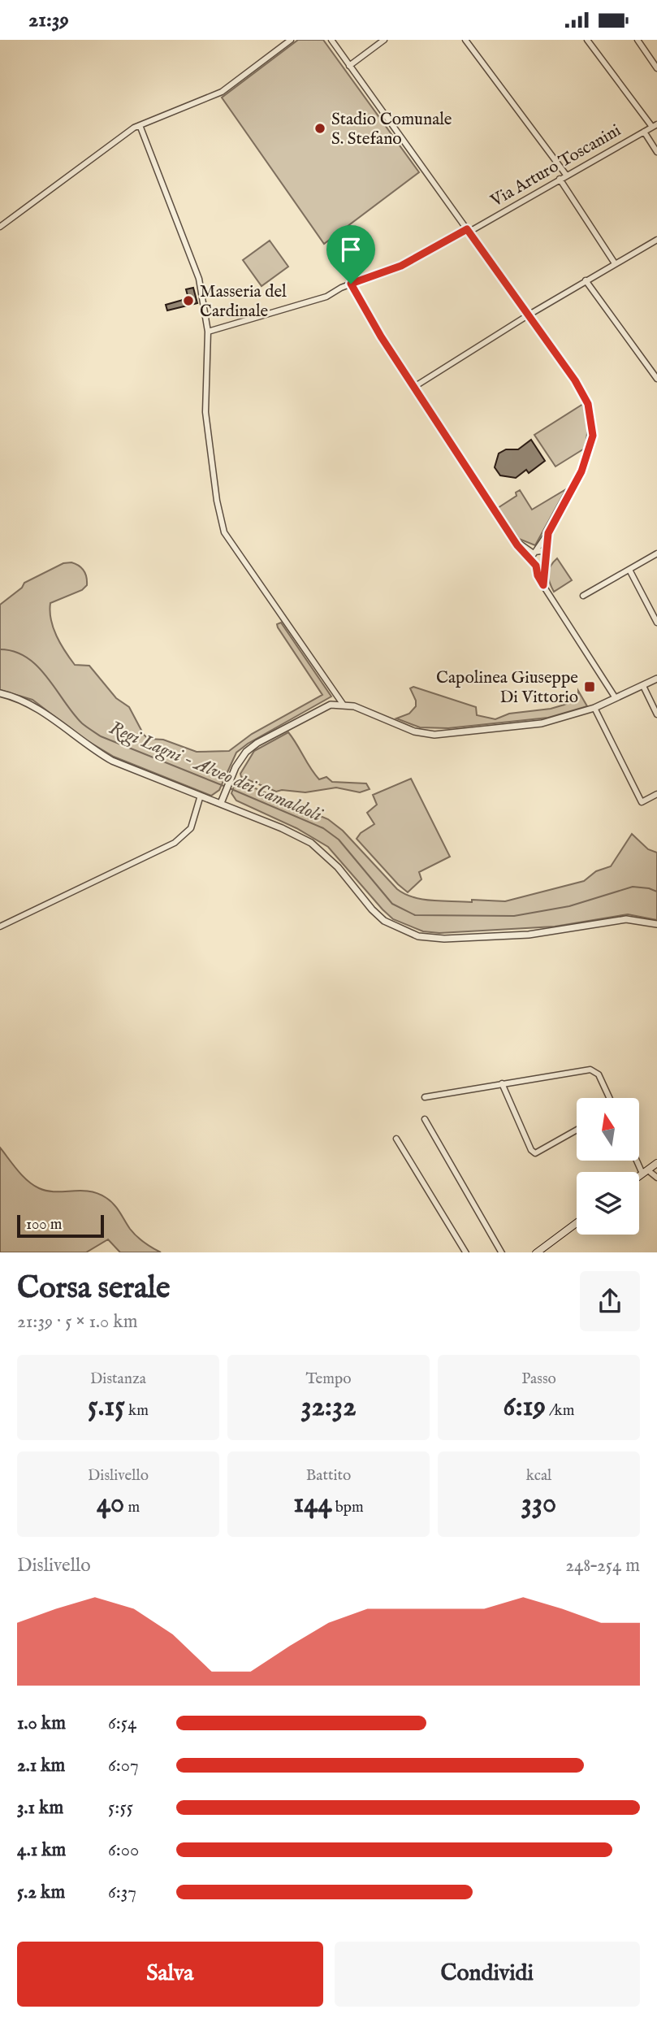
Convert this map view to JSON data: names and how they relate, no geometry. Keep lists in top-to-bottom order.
{
  "streets": {
    "street": ["Via Arturo Toscanini"]
  },
  "water": ["Regi Lagni - Alveo dei Camaldoli"],
  "places": {
    "other": ["Stadio Comunale S. Stefano", "Masseria del Cardinale"],
    "transit": ["Capolinea Giuseppe Di Vittorio"]
  },
  "scale_bar": "100 m",
  "north": "top",
  "page": {
    "status": "21:39",
    "scale": "100 m",
    "heading": ["Corsa serale", "21:39 · 5 × 1.0 km"],
    "stats": [
      ["Distanza", "5.15 km"],
      ["Tempo", "32:32"],
      ["Passo", "6:19 /km"],
      ["Dislivello", "40 m"],
      ["Battito", "144 bpm"],
      ["kcal", "330"]
    ],
    "chart": ["Dislivello", "248–254 m"],
    "list": [
      {
        "name": "1.0 km",
        "note": "6:54"
      },
      {
        "name": "2.1 km",
        "note": "6:07"
      },
      {
        "name": "3.1 km",
        "note": "5:55"
      },
      {
        "name": "4.1 km",
        "note": "6:00"
      },
      {
        "name": "5.2 km",
        "note": "6:37"
      }
    ],
    "buttons": ["Salva", "Condividi"]
  }
}
